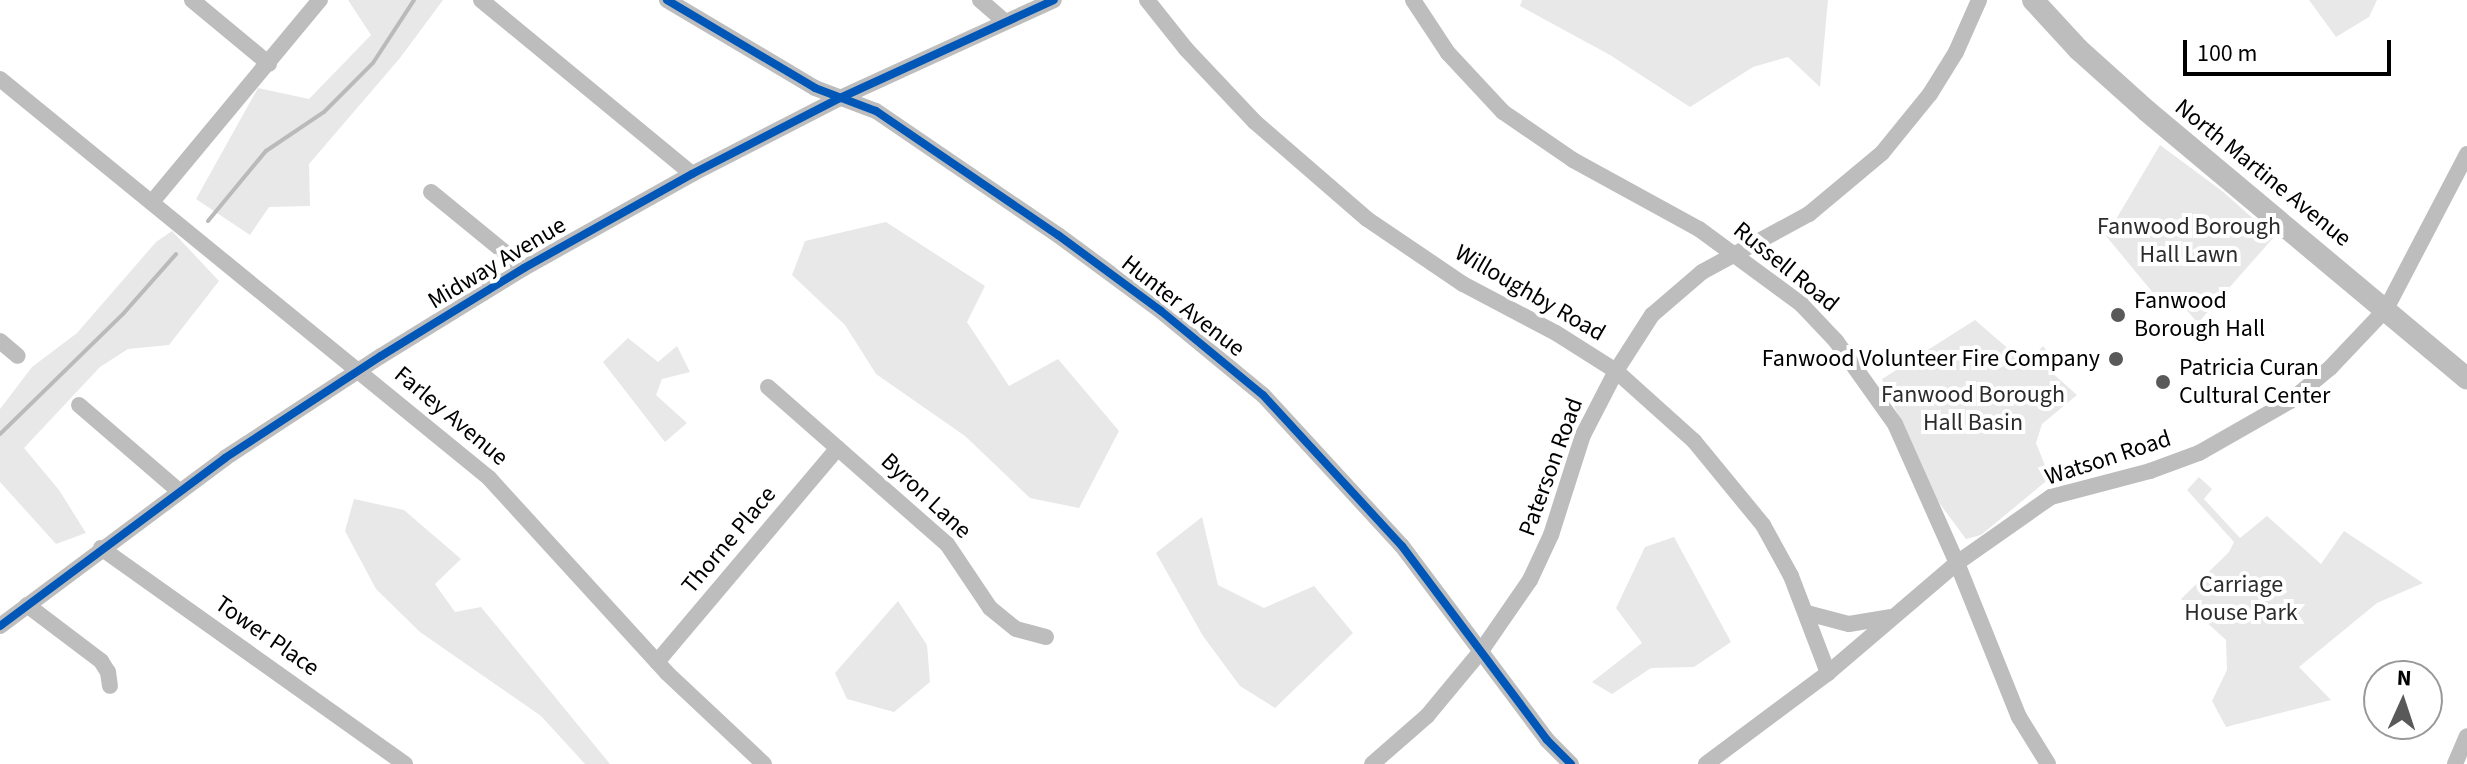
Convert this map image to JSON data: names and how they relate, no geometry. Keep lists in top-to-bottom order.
{
  "streets": {
    "main road": ["North Martine Avenue"],
    "street": [
      "Midway Avenue",
      "Russell Road",
      "Willoughby Road",
      "Hunter Avenue",
      "Farley Avenue",
      "Watson Road",
      "Paterson Road",
      "Byron Lane",
      "Thorne Place",
      "Tower Place"
    ]
  },
  "crossings": [
    ["North Martine Avenue", "Watson Road"],
    ["Midway Avenue", "Hunter Avenue"],
    ["Midway Avenue", "Farley Avenue"],
    ["Midway Avenue", "Tower Place"],
    ["Russell Road", "Watson Road"],
    ["Russell Road", "Paterson Road"],
    ["Willoughby Road", "Watson Road"],
    ["Willoughby Road", "Paterson Road"],
    ["Hunter Avenue", "Paterson Road"],
    ["Farley Avenue", "Thorne Place"],
    ["Byron Lane", "Thorne Place"]
  ],
  "parks": ["Fanwood Borough Hall Lawn", "Fanwood Borough Hall Basin", "Carriage House Park"],
  "places": ["Fanwood Borough Hall", "Fanwood Volunteer Fire Company", "Patricia Curan Cultural Center"],
  "scale_bar": "100 m",
  "north": "top"
}
